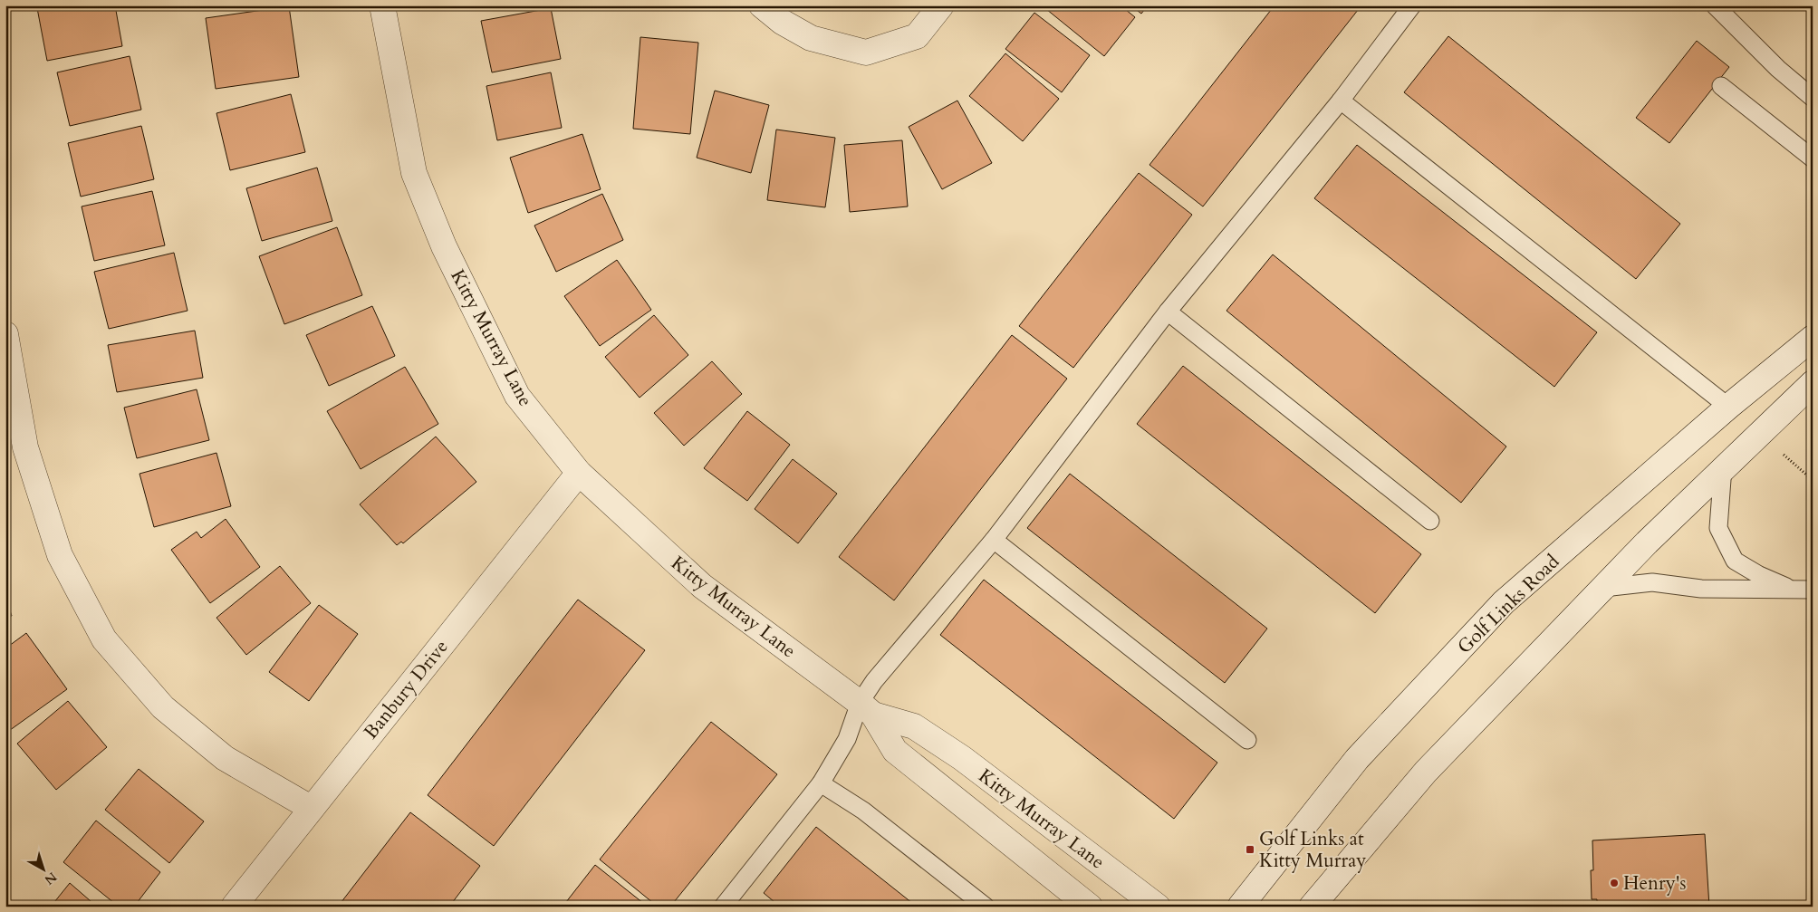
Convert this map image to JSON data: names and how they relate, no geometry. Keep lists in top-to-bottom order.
{
  "streets": {
    "street": ["Kitty Murray Lane", "Golf Links Road", "Banbury Drive"]
  },
  "crossings": [
    ["Kitty Murray Lane", "Banbury Drive"]
  ],
  "places": {
    "transit": ["Golf Links at Kitty Murray"],
    "other": ["Henry's"]
  },
  "north": "bottom right"
}
